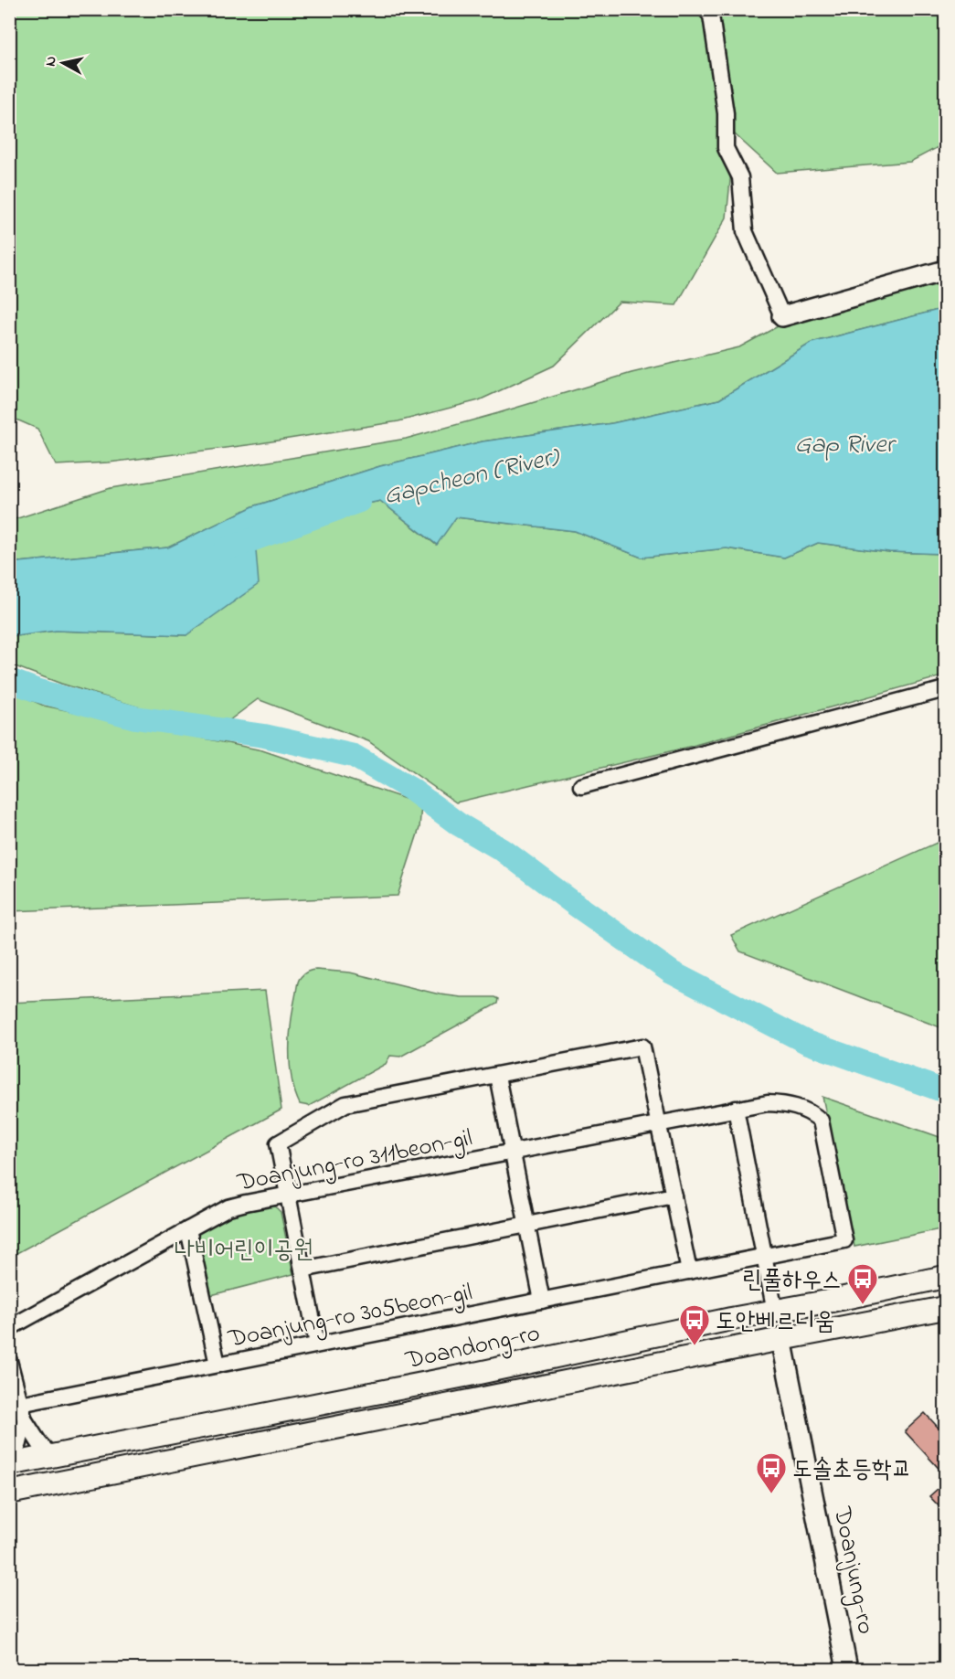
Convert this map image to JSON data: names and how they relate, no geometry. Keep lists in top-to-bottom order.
{
  "streets": {
    "main road": ["Doandong-ro", "Doanjung-ro"],
    "street": ["Doanjung-ro 311beon-gil", "Doanjung-ro 305beon-gil"]
  },
  "crossings": [
    ["Doanjung-ro 311beon-gil", "Doanjung-ro"],
    ["Doanjung-ro 305beon-gil", "Doanjung-ro"],
    ["Doandong-ro", "Doanjung-ro"]
  ],
  "water": ["Gap River", "Gapcheon (River)"],
  "parks": ["나비어린이공원"],
  "places": {
    "bus stop": ["린풀하우스", "도안베르디움", "도솔초등학교"]
  },
  "north": "left"
}
